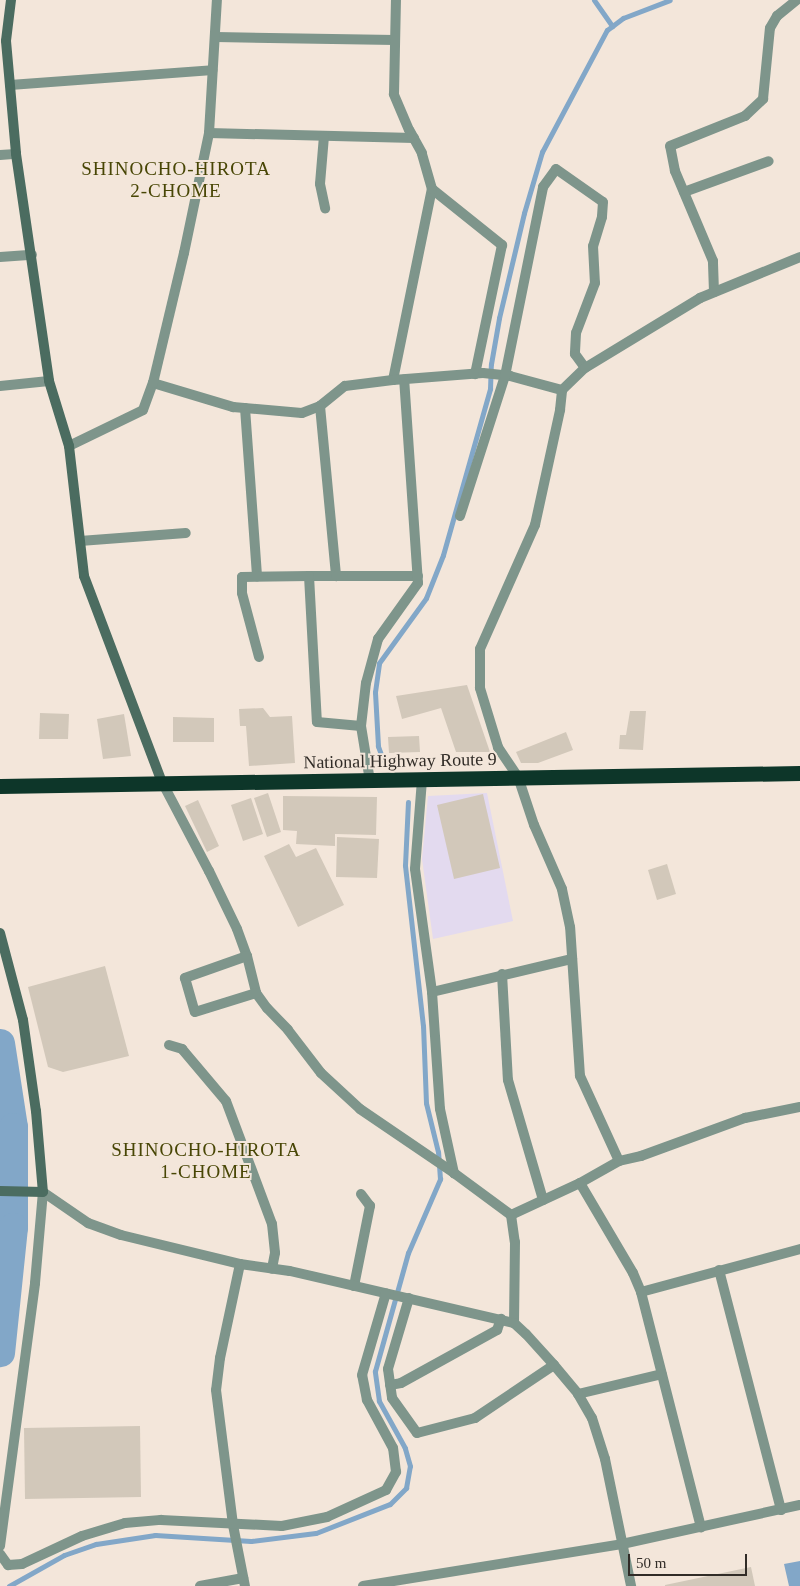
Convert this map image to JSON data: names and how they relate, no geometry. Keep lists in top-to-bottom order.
{
  "streets": {
    "highway": ["National Highway Route 9"]
  },
  "districts": ["SHINOCHO-HIROTA 2-CHOME", "SHINOCHO-HIROTA 1-CHOME"],
  "scale_bar": "50 m"
}
